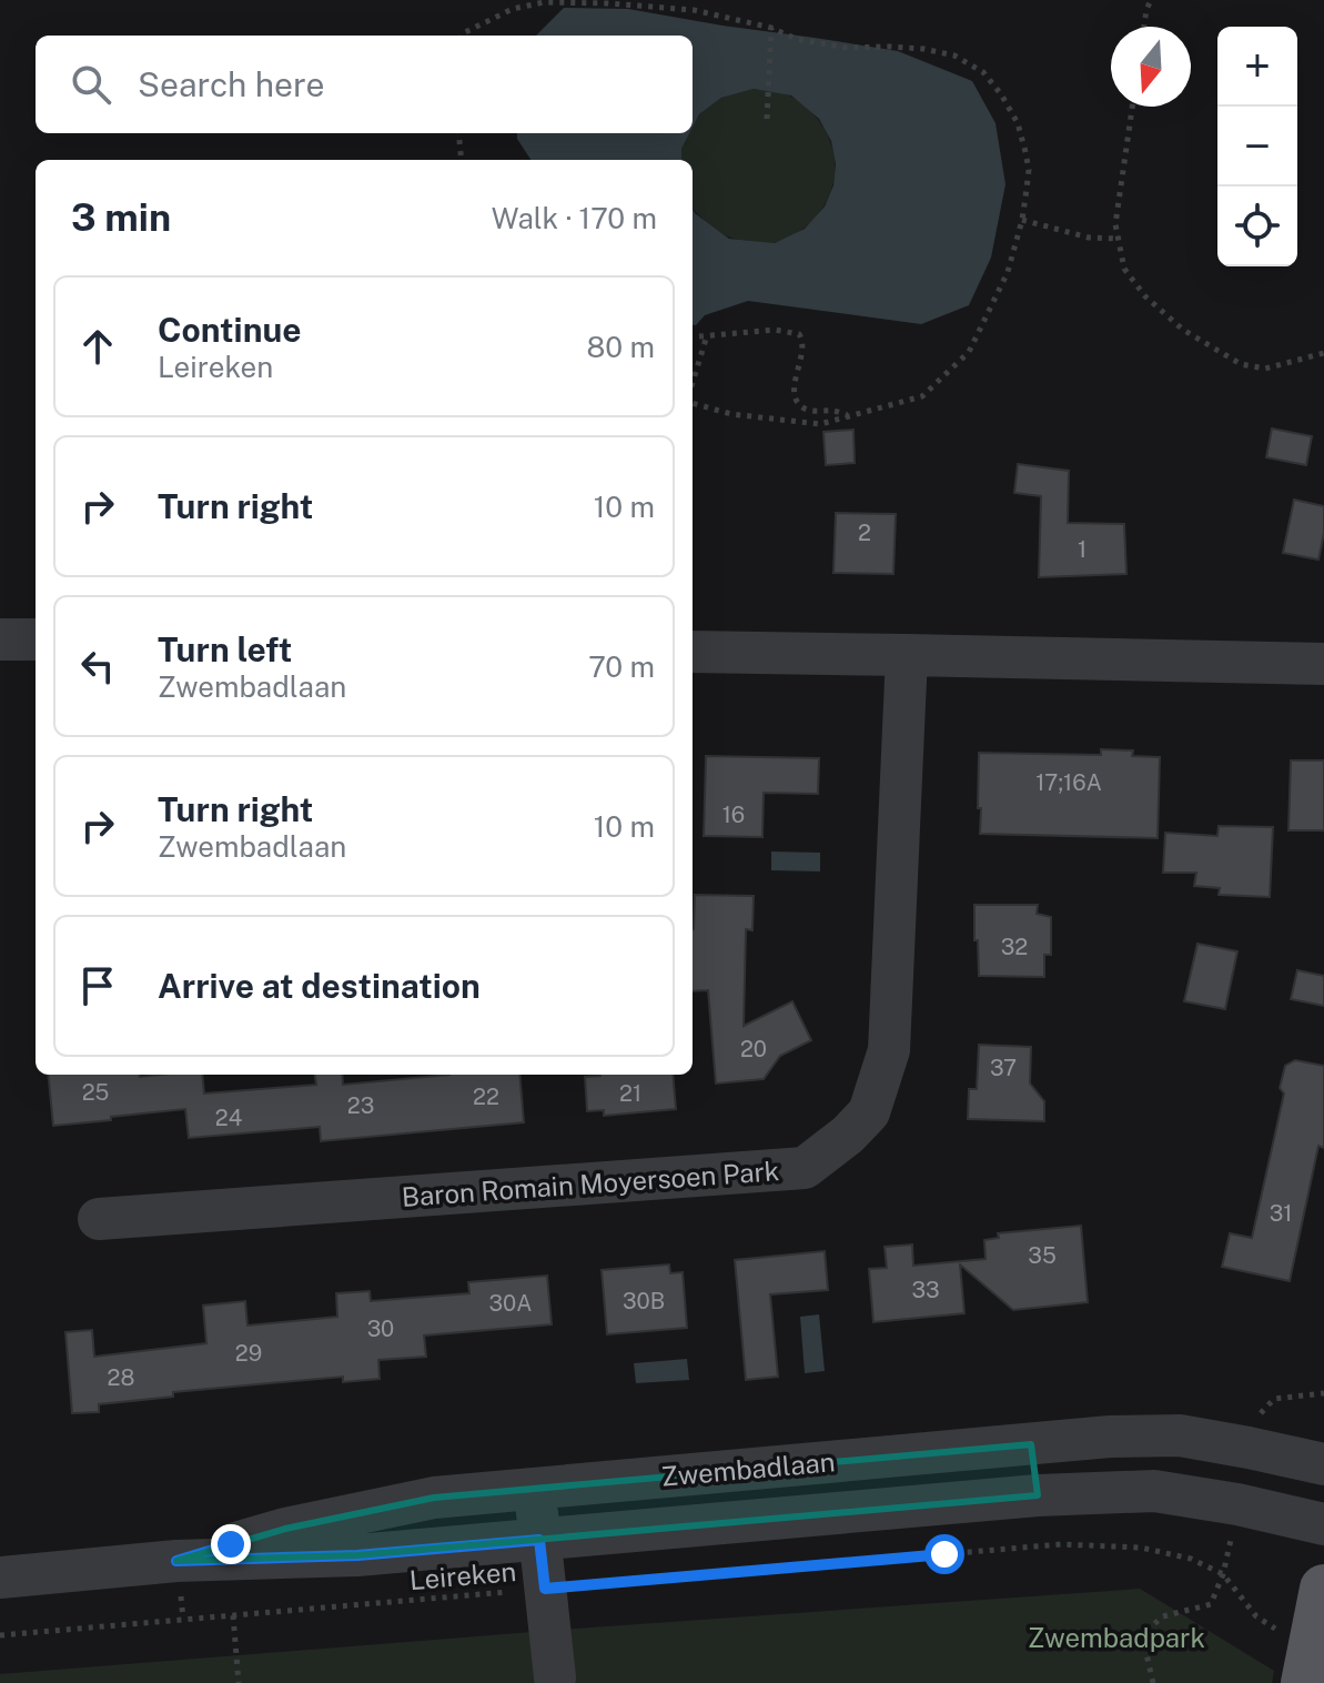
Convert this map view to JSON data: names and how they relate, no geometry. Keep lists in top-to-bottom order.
{
  "streets": {
    "street": ["Baron Romain Moyersoen Park", "Zwembadlaan"],
    "path": ["Leireken"]
  },
  "parks": ["Zwembadpark"],
  "house_numbers": [
    "2",
    "1",
    "17;16A",
    "16",
    "32",
    "20",
    "37",
    "25",
    "21",
    "22",
    "23",
    "24",
    "31",
    "35",
    "33",
    "30B",
    "30A",
    "30",
    "29",
    "28"
  ],
  "north": "bottom",
  "page": {
    "map_buttons": ["+", "−"],
    "search": "Search here",
    "heading": ["3 min", "Walk · 170 m"],
    "list": [
      ["Continue", "Leireken", "80 m"],
      ["Turn right", "10 m"],
      ["Turn left", "Zwembadlaan", "70 m"],
      ["Turn right", "Zwembadlaan", "10 m"],
      "Arrive at destination"
    ]
  }
}
